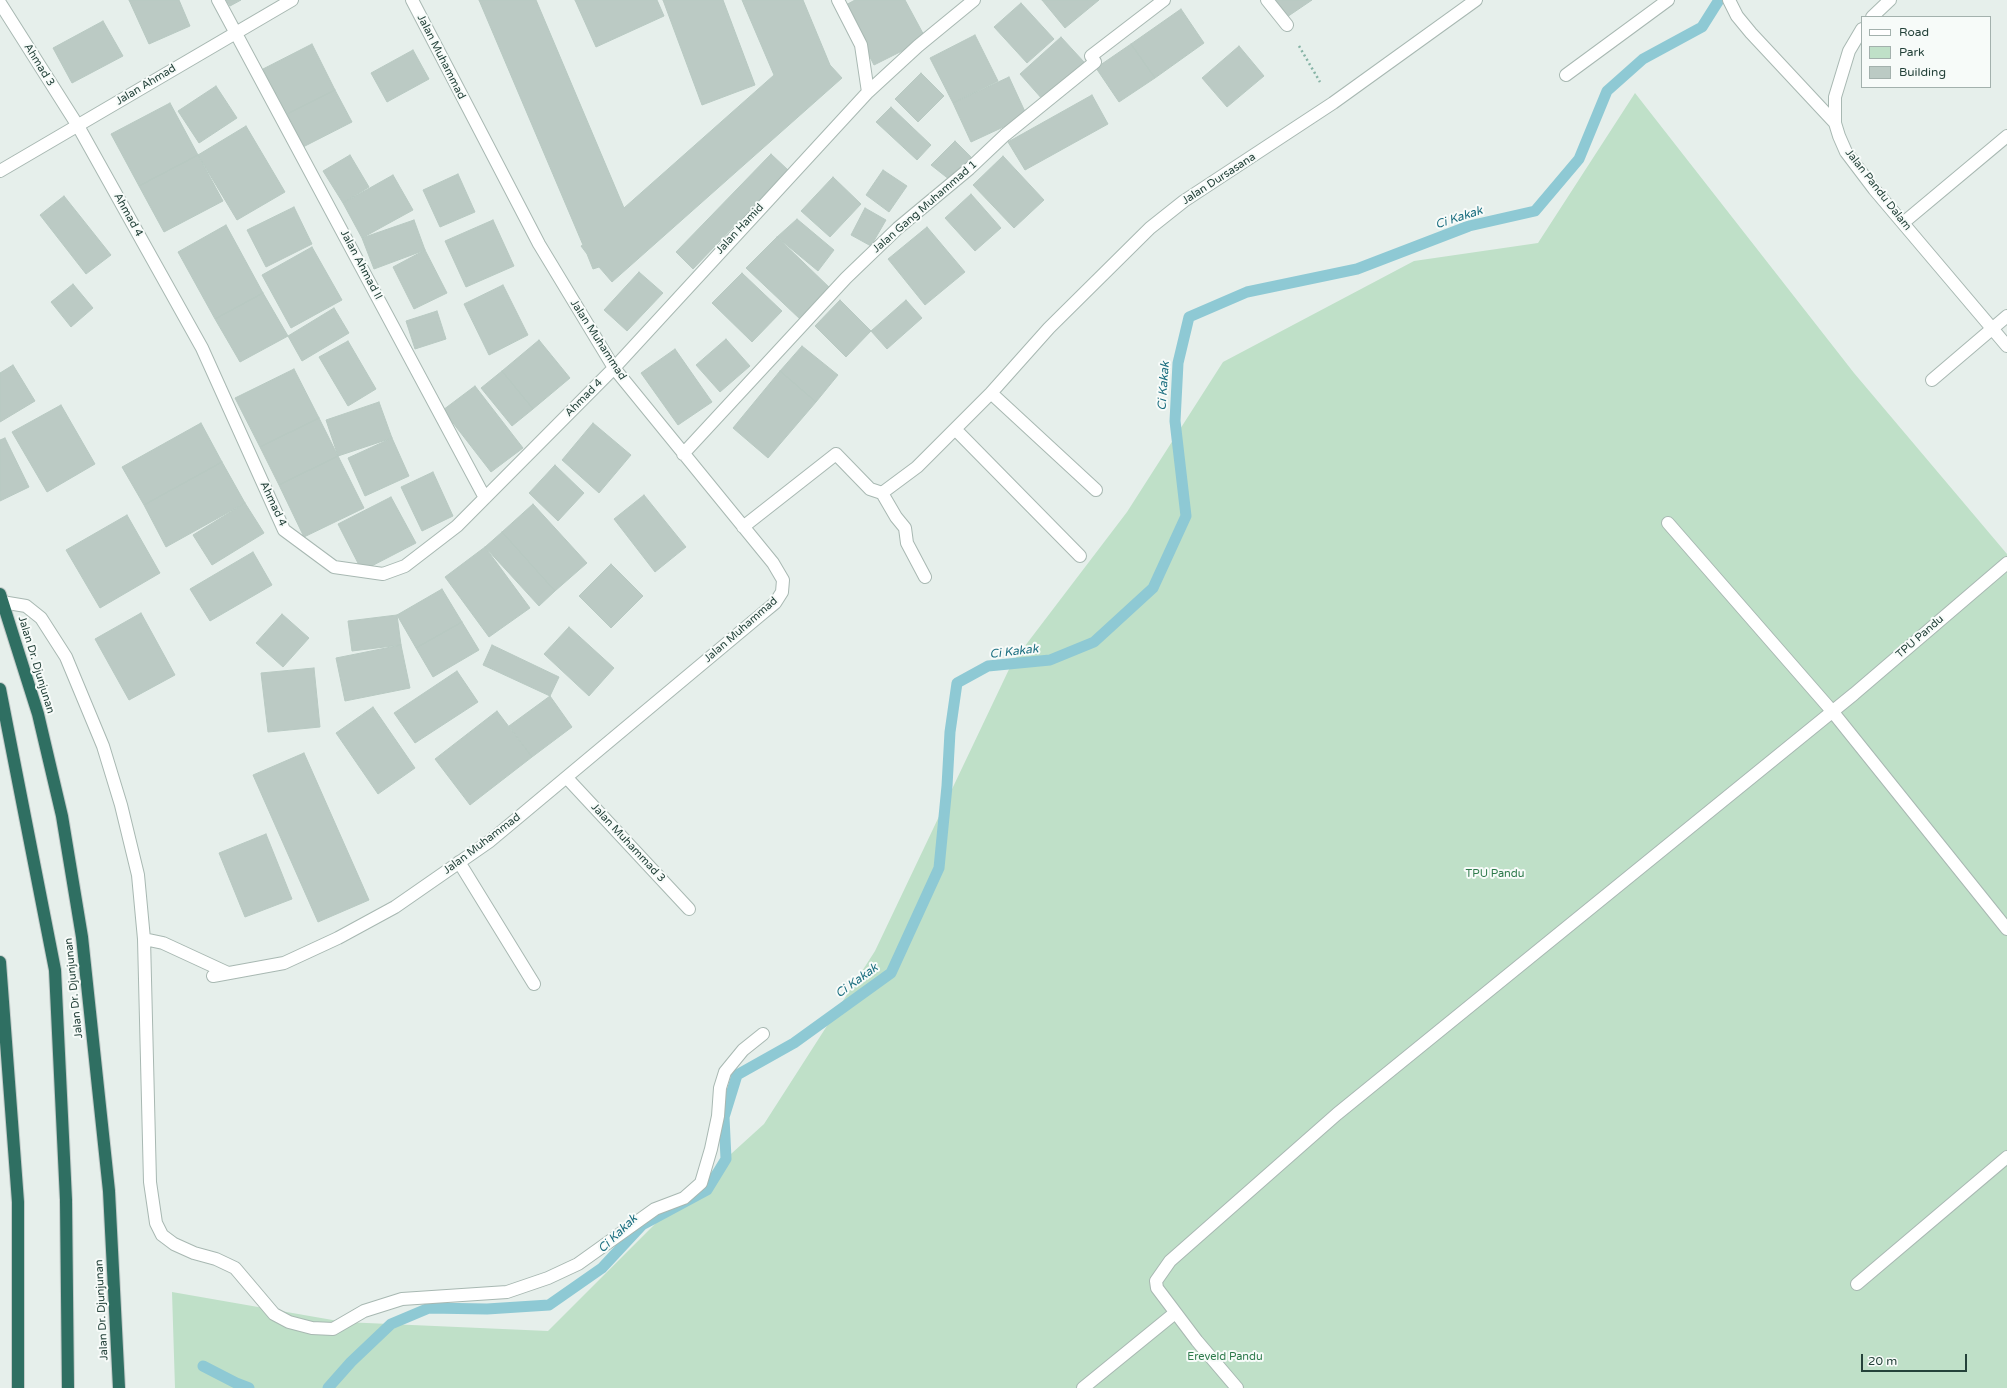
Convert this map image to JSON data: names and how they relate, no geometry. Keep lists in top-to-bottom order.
{
  "streets": {
    "highway": ["Jalan Dr. Djunjunan"],
    "street": [
      "Jalan Muhammad",
      "Ahmad 3",
      "Jalan Ahmad",
      "Jalan Dursasana",
      "Jalan Pandu Dalam",
      "Jalan Gang Muhammad 1",
      "Ahmad 4",
      "Jalan Hamid",
      "Jalan Ahmad II",
      "TPU Pandu",
      "Jalan Muhammad 3"
    ]
  },
  "crossings": [
    ["Jalan Muhammad", "Jalan Gang Muhammad 1"],
    ["Jalan Muhammad", "Ahmad 4"],
    ["Jalan Muhammad", "Jalan Hamid"],
    ["Jalan Muhammad", "Jalan Muhammad 3"],
    ["Ahmad 3", "Jalan Ahmad"],
    ["Ahmad 3", "Ahmad 4"],
    ["Jalan Ahmad", "Ahmad 4"],
    ["Jalan Ahmad", "Jalan Ahmad II"],
    ["Ahmad 4", "Jalan Hamid"],
    ["Ahmad 4", "Jalan Ahmad II"]
  ],
  "water": ["Ci Kakak"],
  "parks": ["TPU Pandu", "Ereveld Pandu"],
  "legend": ["Road", "Park", "Building"],
  "scale_bar": "20 m"
}
